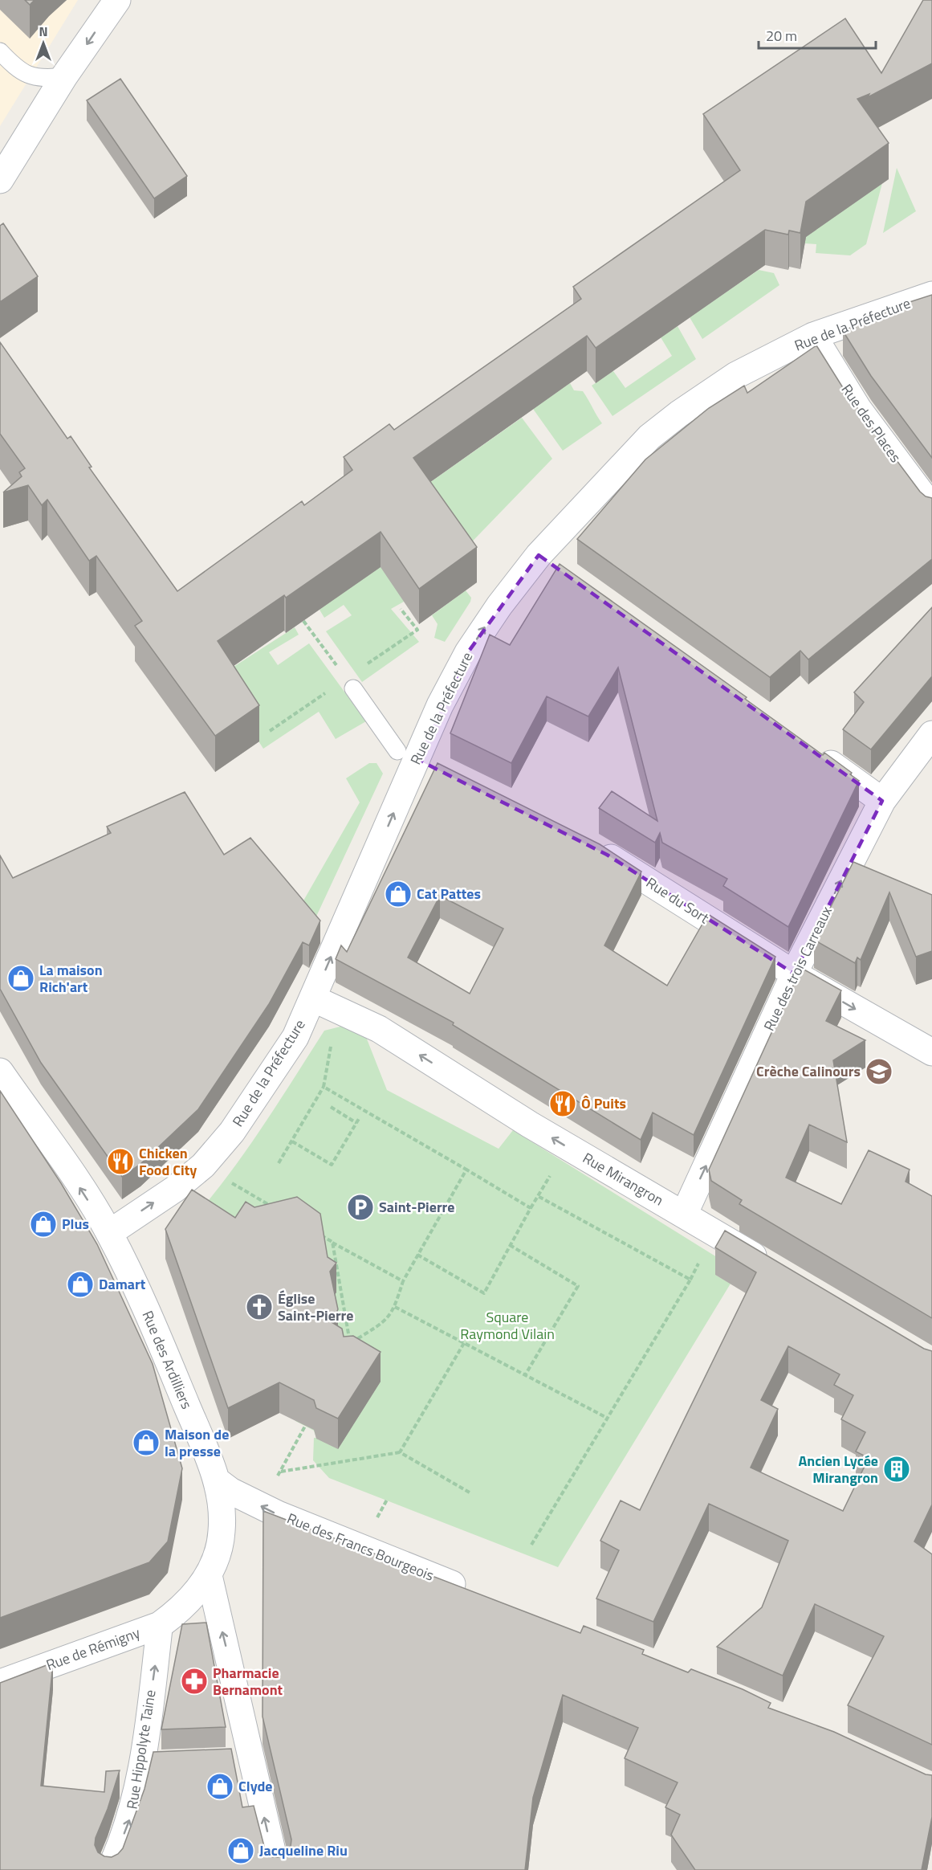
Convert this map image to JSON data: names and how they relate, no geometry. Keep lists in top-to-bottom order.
{
  "streets": {
    "street": [
      "Rue de la Préfecture",
      "Rue des Places",
      "Rue du Sort",
      "Rue des trois Carreaux",
      "Rue Mirangron",
      "Rue des Ardilliers",
      "Rue des Francs Bourgeois",
      "Rue de Rémigny",
      "Rue Hippolyte Taine"
    ]
  },
  "crossings": [
    ["Rue de la Préfecture", "Rue des Places"],
    ["Rue de la Préfecture", "Rue Mirangron"],
    ["Rue de la Préfecture", "Rue des Ardilliers"],
    ["Rue du Sort", "Rue des trois Carreaux"],
    ["Rue des trois Carreaux", "Rue Mirangron"],
    ["Rue des Ardilliers", "Rue des Francs Bourgeois"],
    ["Rue des Ardilliers", "Rue de Rémigny"],
    ["Rue de Rémigny", "Rue Hippolyte Taine"]
  ],
  "one_way": [
    "Rue de la Préfecture",
    "Rue du Sort",
    "Rue des trois Carreaux",
    "Rue Mirangron",
    "Rue des Francs Bourgeois"
  ],
  "parks": ["Square Raymond Vilain"],
  "places": {
    "shop": [
      "Cat Pattes",
      "La maison Rich'art",
      "Plus",
      "Damart",
      "Maison de la presse",
      "Clyde",
      "Jacqueline Riu"
    ],
    "school or university": ["Crèche Calinours"],
    "restaurant": ["Ô Puits", "Chicken Food City"],
    "parking": ["Saint-Pierre"],
    "church": ["Église Saint-Pierre"],
    "building": ["Ancien Lycée Mirangron"],
    "pharmacy": ["Pharmacie Bernamont"]
  },
  "scale_bar": "20 m",
  "north": "top"
}
